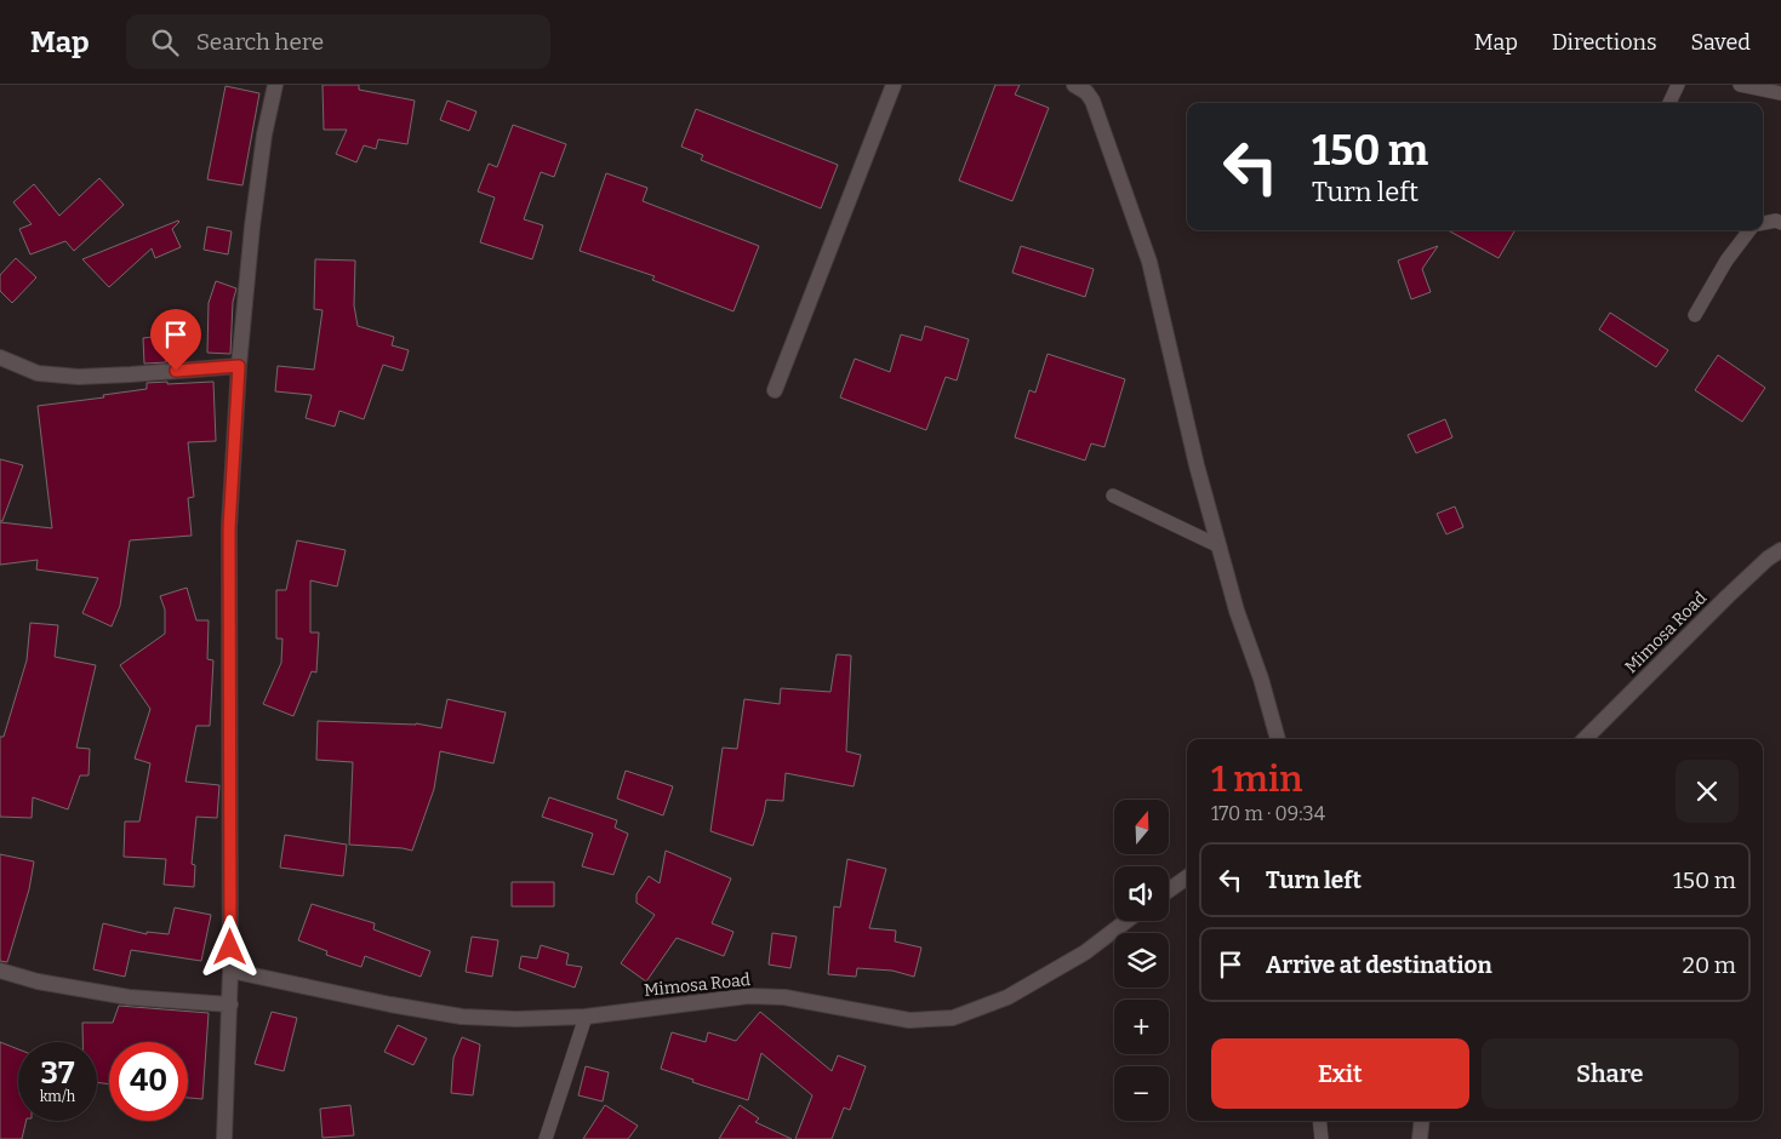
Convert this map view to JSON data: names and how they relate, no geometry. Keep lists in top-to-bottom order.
{
  "streets": {
    "street": ["Mimosa Road"]
  },
  "north": "top",
  "page": {
    "header": "Map",
    "search": "Search here",
    "nav": ["Map", "Directions", "Saved"],
    "turn": ["150 m", "Turn left"],
    "heading": ["1 min", "170 m · 09:34"],
    "map_buttons": ["+", "−"],
    "list": [
      {
        "name": "Turn left",
        "value": "150 m"
      },
      {
        "name": "Arrive at destination",
        "value": "20 m"
      }
    ],
    "buttons": ["Exit", "Share"],
    "speed": "37 km/h",
    "limit": "40"
  }
}
